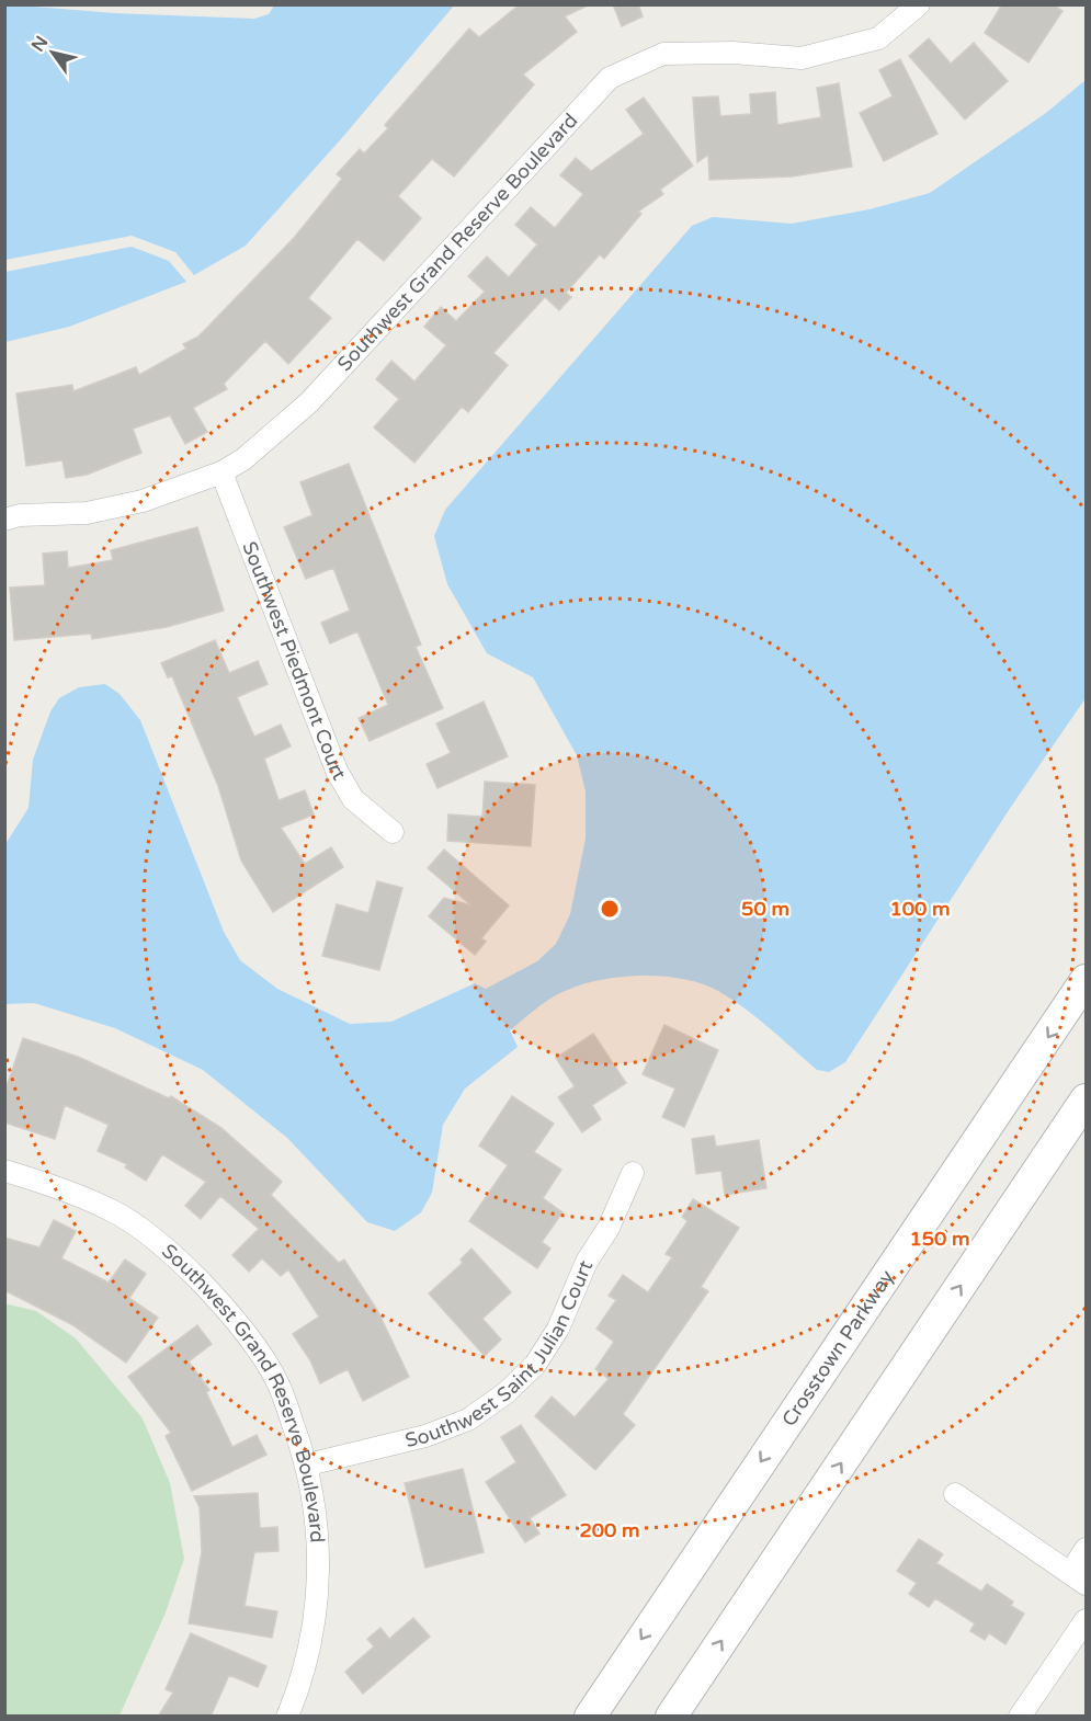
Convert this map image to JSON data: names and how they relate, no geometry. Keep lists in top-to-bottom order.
{
  "streets": {
    "main road": ["Crosstown Parkway"],
    "street": ["Southwest Grand Reserve Boulevard", "Southwest Piedmont Court", "Southwest Saint Julian Court"]
  },
  "crossings": [
    ["Southwest Grand Reserve Boulevard", "Southwest Piedmont Court"],
    ["Southwest Grand Reserve Boulevard", "Southwest Saint Julian Court"]
  ],
  "north": "top left",
  "rings": [
    "50 m",
    "100 m",
    "150 m",
    "200 m"
  ]
}
